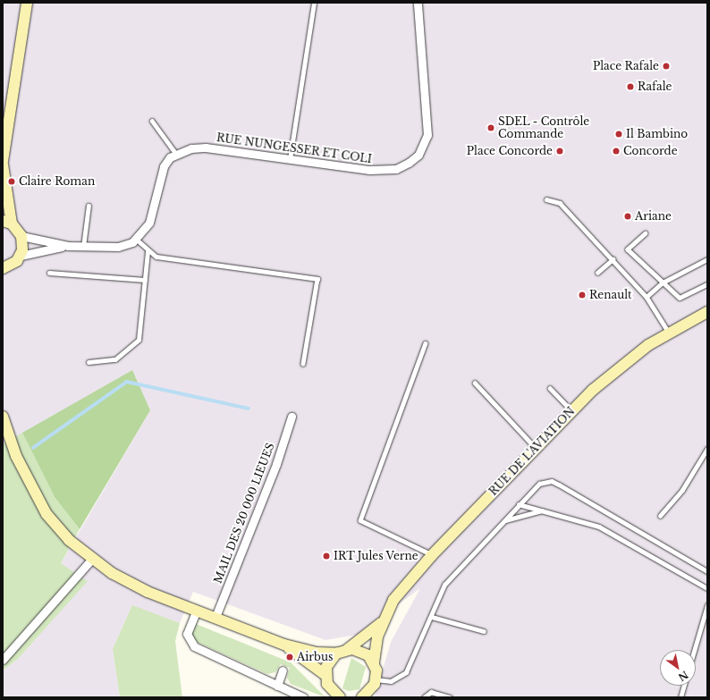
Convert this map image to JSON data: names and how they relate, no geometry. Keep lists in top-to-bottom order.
{
  "streets": {
    "street": ["RUE NUNGESSER ET COLI", "RUE DE L'AVIATION", "MAIL DES 20 000 LIEUES"]
  },
  "places": [
    "Place Rafale",
    "Rafale",
    "SDEL - Contrôle Commande",
    "Il Bambino",
    "Place Concorde",
    "Concorde",
    "Claire Roman",
    "Ariane",
    "Renault",
    "IRT Jules Verne",
    "Airbus"
  ],
  "north": "bottom right"
}
